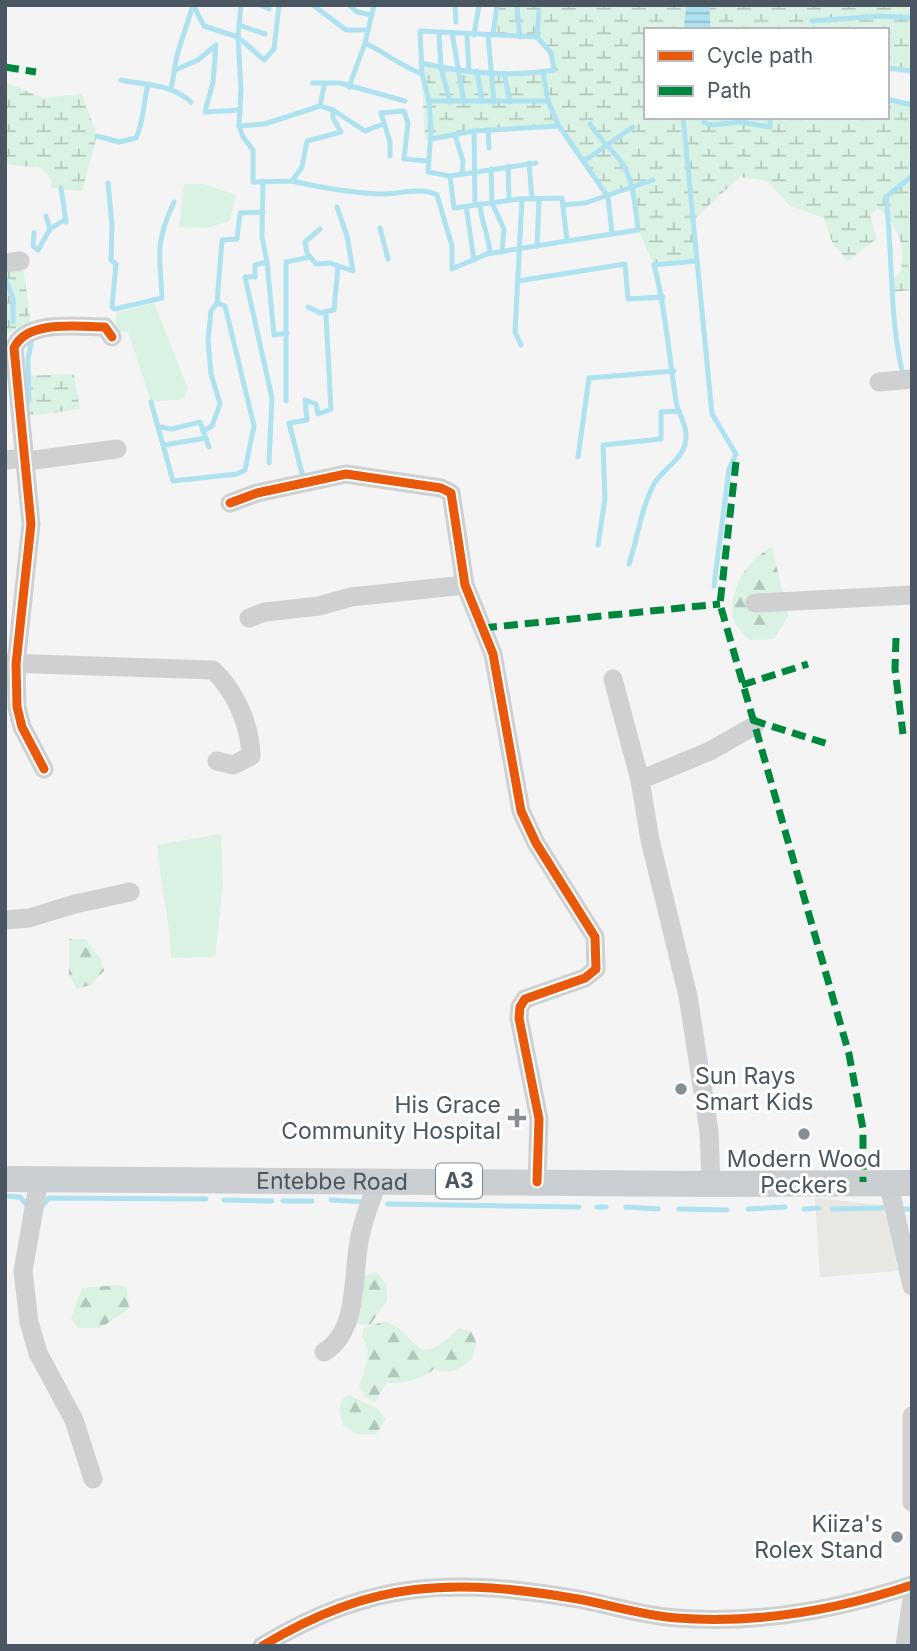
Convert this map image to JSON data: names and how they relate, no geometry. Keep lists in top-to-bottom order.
{
  "streets": {
    "main road": ["Entebbe Road", "A3"]
  },
  "places": {
    "other": ["Sun Rays Smart Kids", "Modern Wood Peckers", "Kiiza's Rolex Stand"],
    "health": ["His Grace Community Hospital"]
  },
  "legend": ["Cycle path", "Path"]
}
